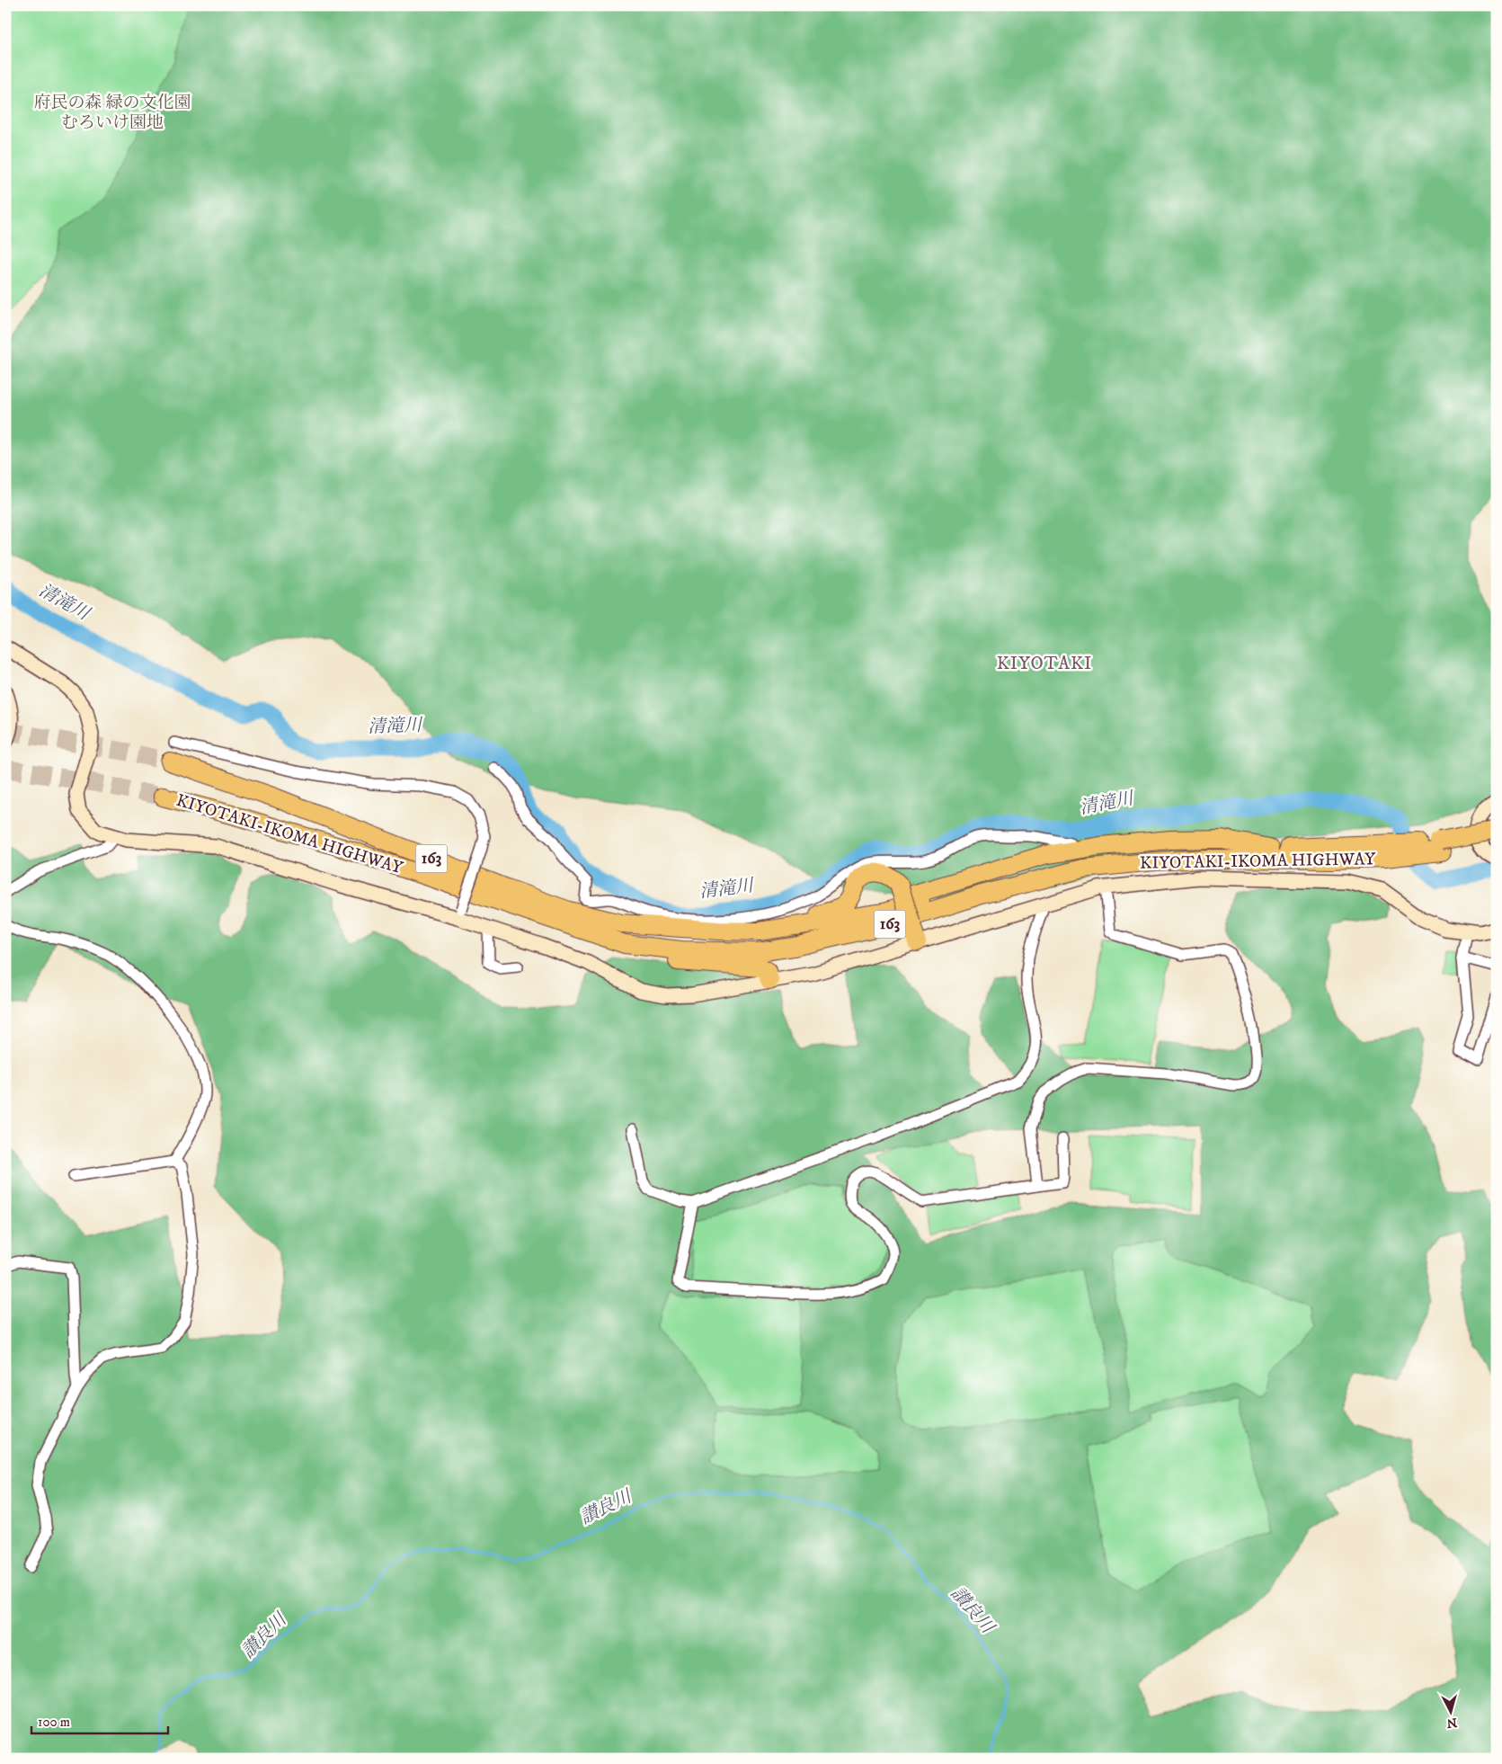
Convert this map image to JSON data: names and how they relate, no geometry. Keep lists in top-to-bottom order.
{
  "streets": {
    "highway": ["KIYOTAKI-IKOMA HIGHWAY", "163"]
  },
  "crossings": [
    ["KIYOTAKI-IKOMA HIGHWAY", "163"]
  ],
  "districts": ["KIYOTAKI"],
  "water": ["清滝川", "讃良川"],
  "parks": ["府民の森 緑の文化園 むろいけ園地"],
  "scale_bar": "100 m",
  "north": "bottom"
}
